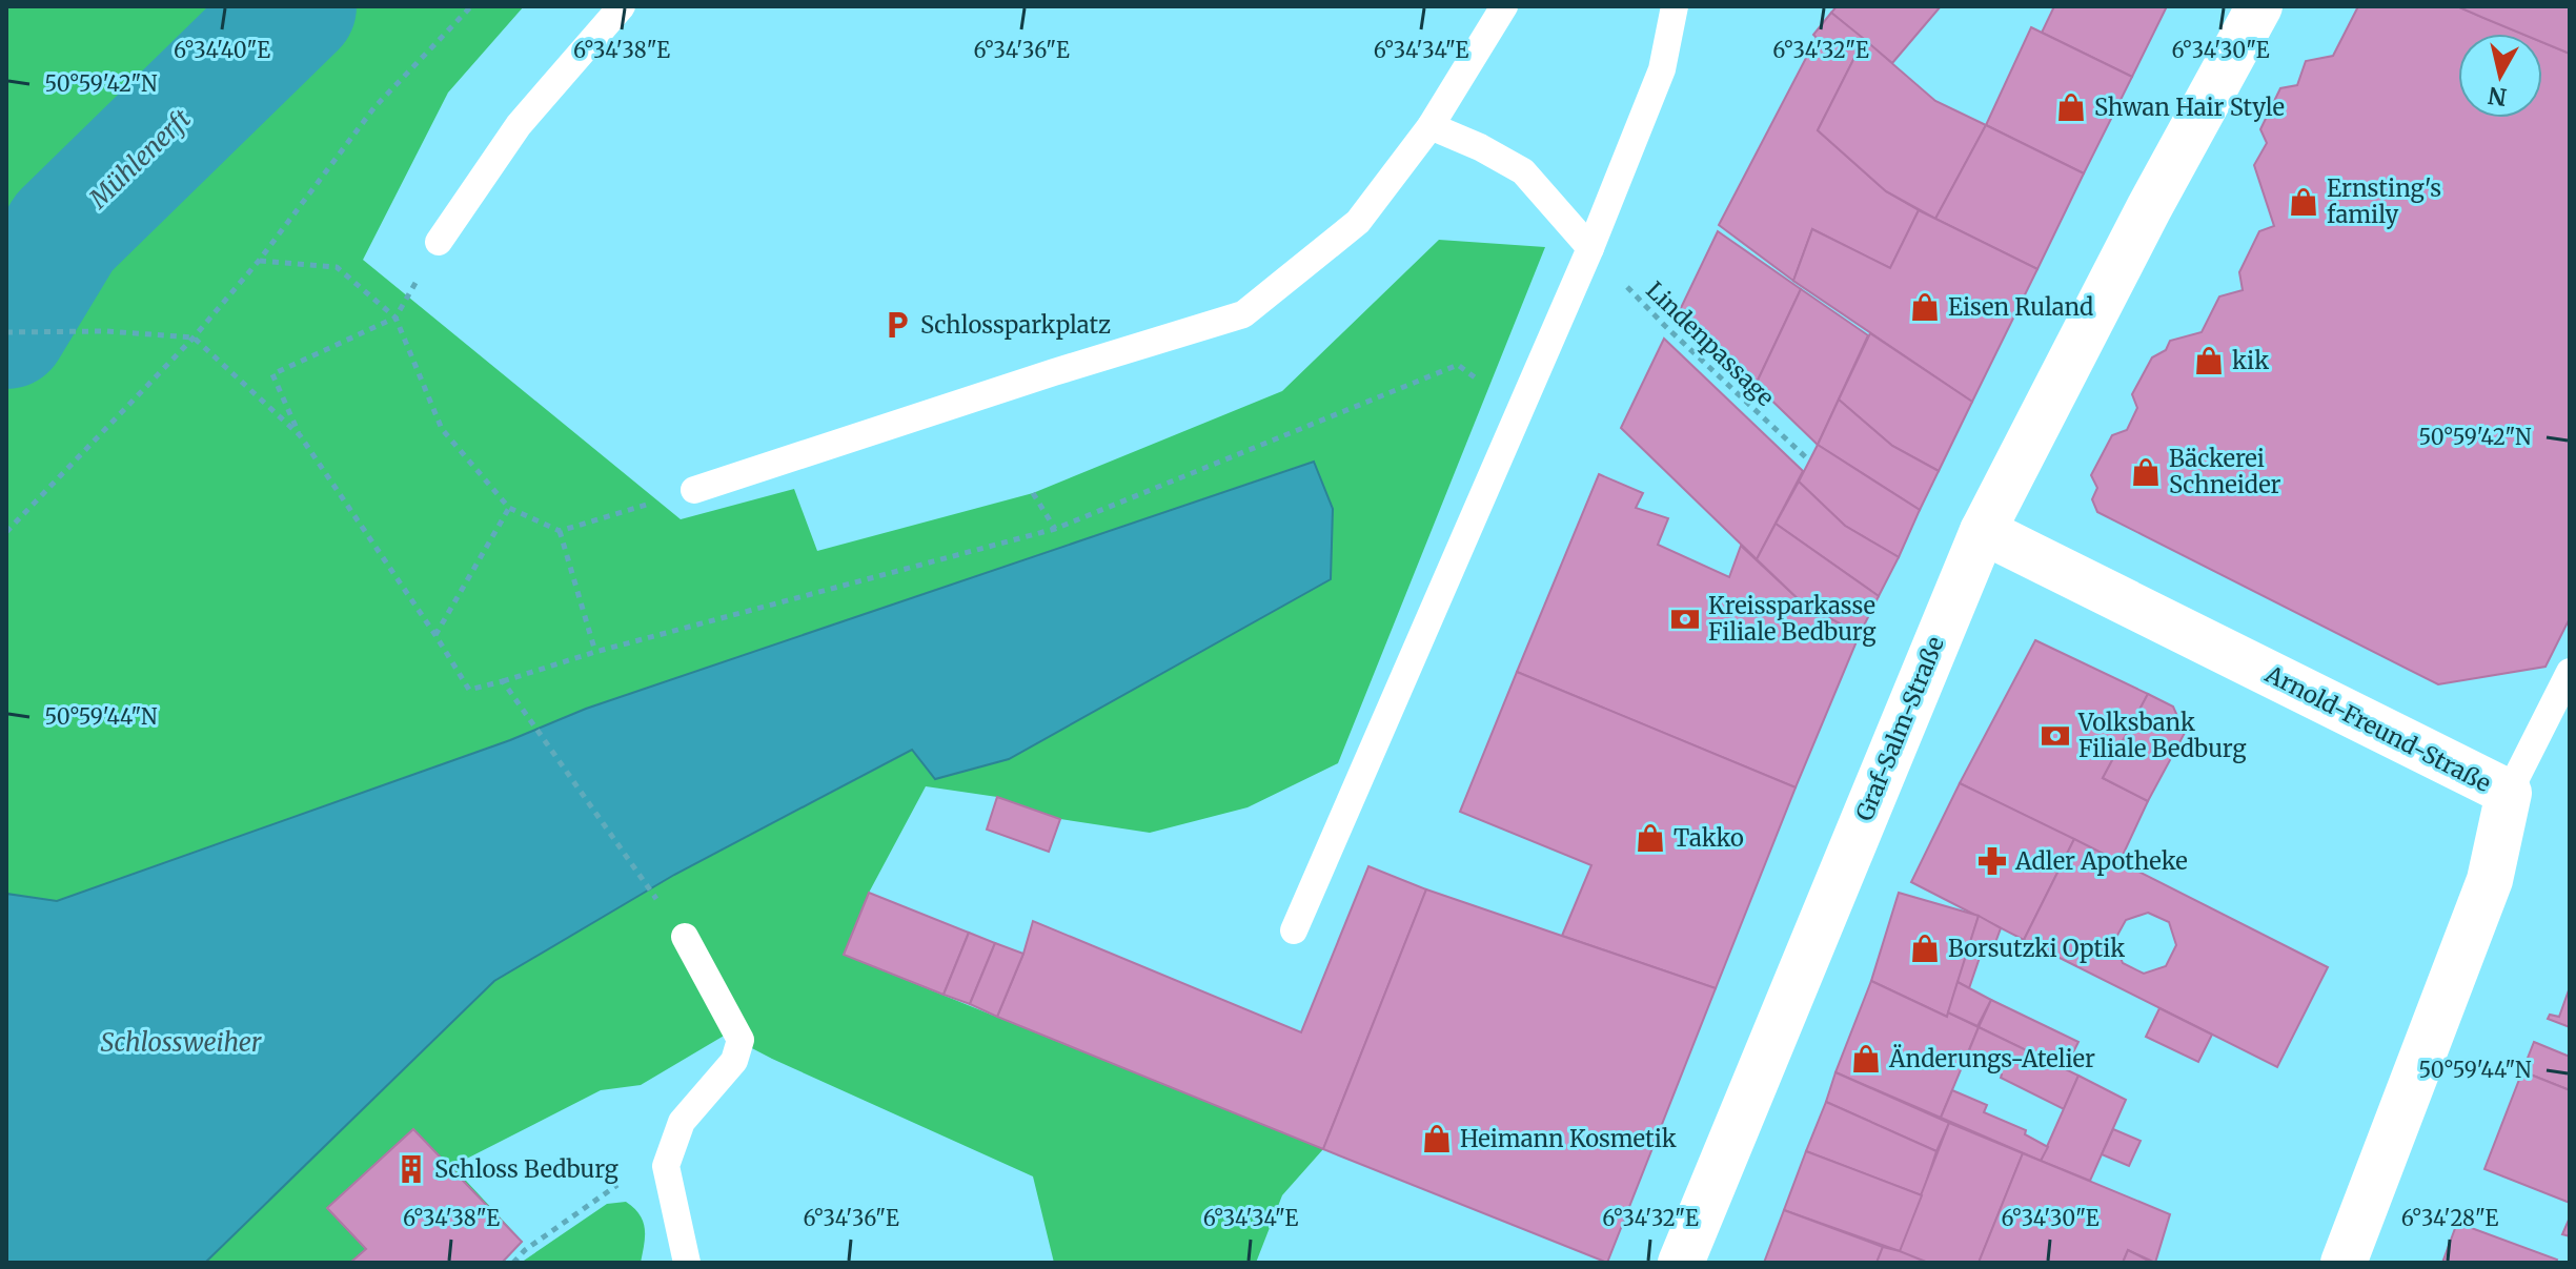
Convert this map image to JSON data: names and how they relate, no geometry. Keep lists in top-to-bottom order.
{
  "streets": {
    "street": ["Graf-Salm-Straße", "Arnold-Freund-Straße"],
    "path": ["Lindenpassage"]
  },
  "crossings": [
    ["Graf-Salm-Straße", "Arnold-Freund-Straße"]
  ],
  "water": ["Mühlenerft", "Schlossweiher"],
  "places": {
    "shop": [
      "Shwan Hair Style",
      "Ernsting's family",
      "Eisen Ruland",
      "kik",
      "Bäckerei Schneider",
      "Takko",
      "Borsutzki Optik",
      "Änderungs-Atelier",
      "Heimann Kosmetik"
    ],
    "parking": ["Schlossparkplatz"],
    "bank": ["Kreissparkasse Filiale Bedburg", "Volksbank Filiale Bedburg"],
    "pharmacy": ["Adler Apotheke"],
    "building": ["Schloss Bedburg"]
  },
  "north": "bottom",
  "coordinates": [
    "6°34'40\"E",
    "6°34'38\"E",
    "6°34'36\"E",
    "6°34'34\"E",
    "6°34'32\"E",
    "6°34'30\"E",
    "50°59'42\"N",
    "50°59'44\"N",
    "6°34'28\"E"
  ]
}
